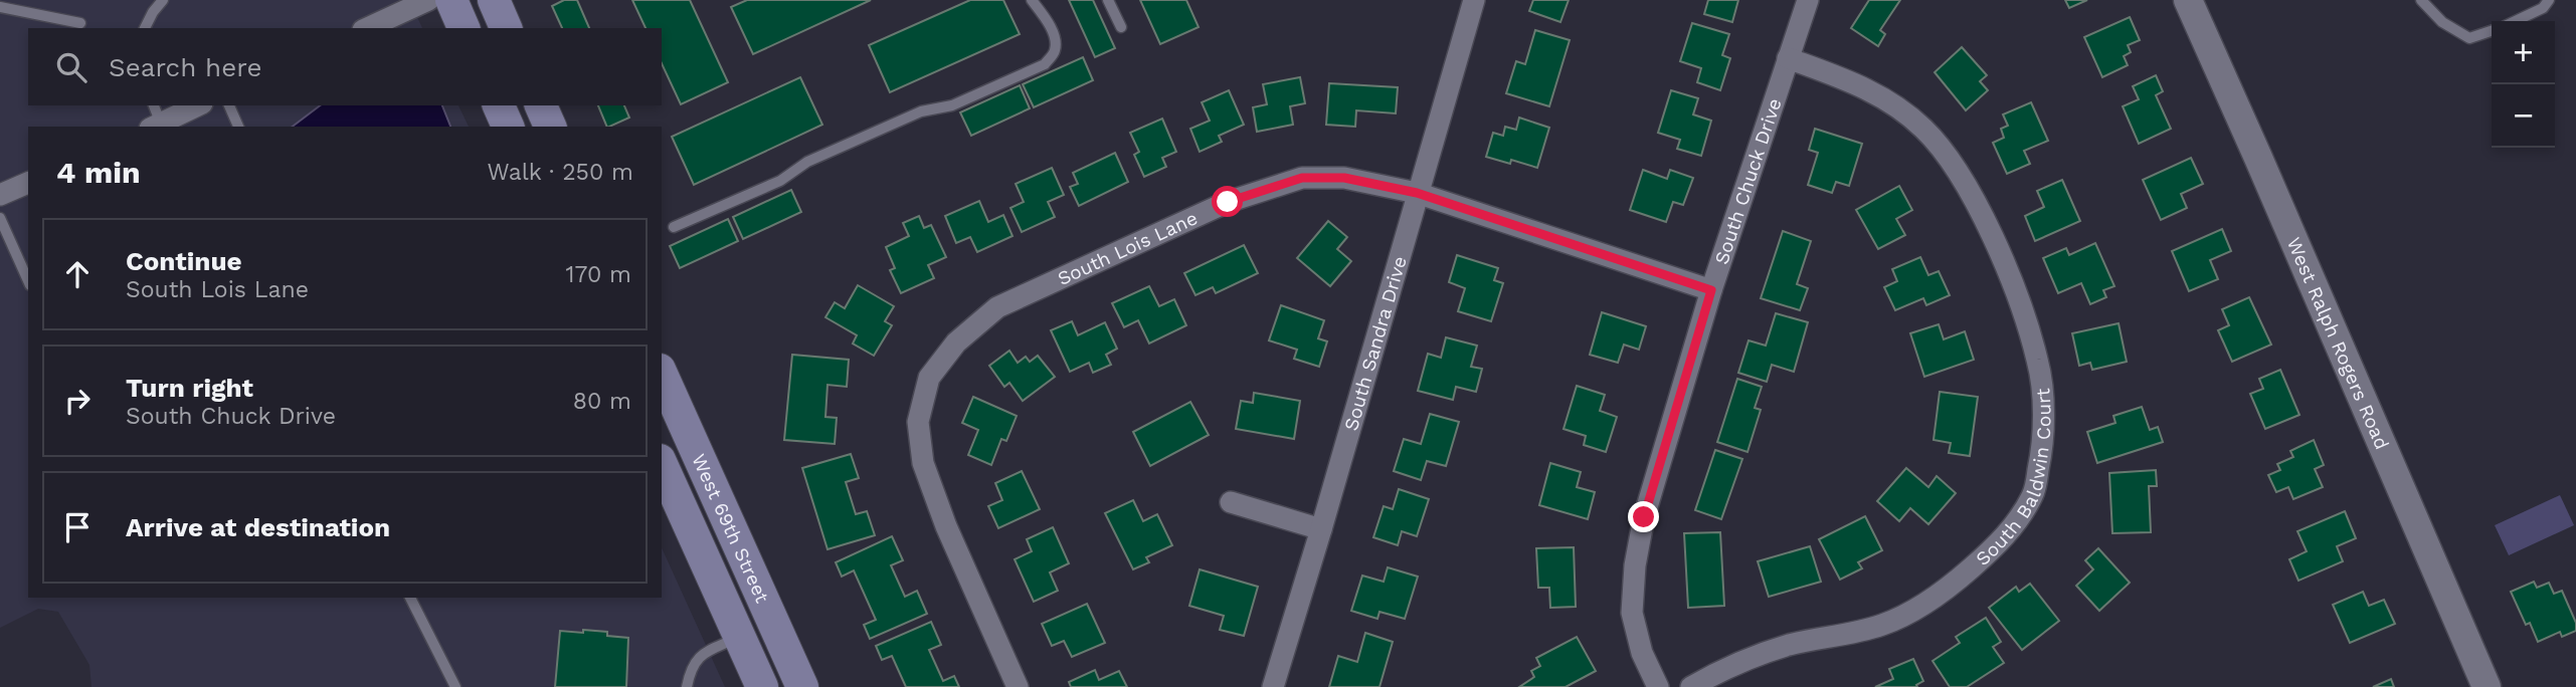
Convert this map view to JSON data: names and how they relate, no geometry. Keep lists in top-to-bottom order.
{
  "streets": {
    "main road": ["West 69th Street"],
    "street": [
      "South Chuck Drive",
      "South Lois Lane",
      "South Sandra Drive",
      "West Ralph Rogers Road",
      "South Baldwin Court"
    ]
  },
  "crossings": [
    ["South Chuck Drive", "South Lois Lane"],
    ["South Chuck Drive", "South Baldwin Court"],
    ["South Lois Lane", "South Sandra Drive"]
  ],
  "page": {
    "map_buttons": ["+", "−"],
    "search": "Search here",
    "heading": ["4 min", "Walk · 250 m"],
    "list": [
      ["Continue", "South Lois Lane", "170 m"],
      ["Turn right", "South Chuck Drive", "80 m"],
      "Arrive at destination"
    ]
  }
}
